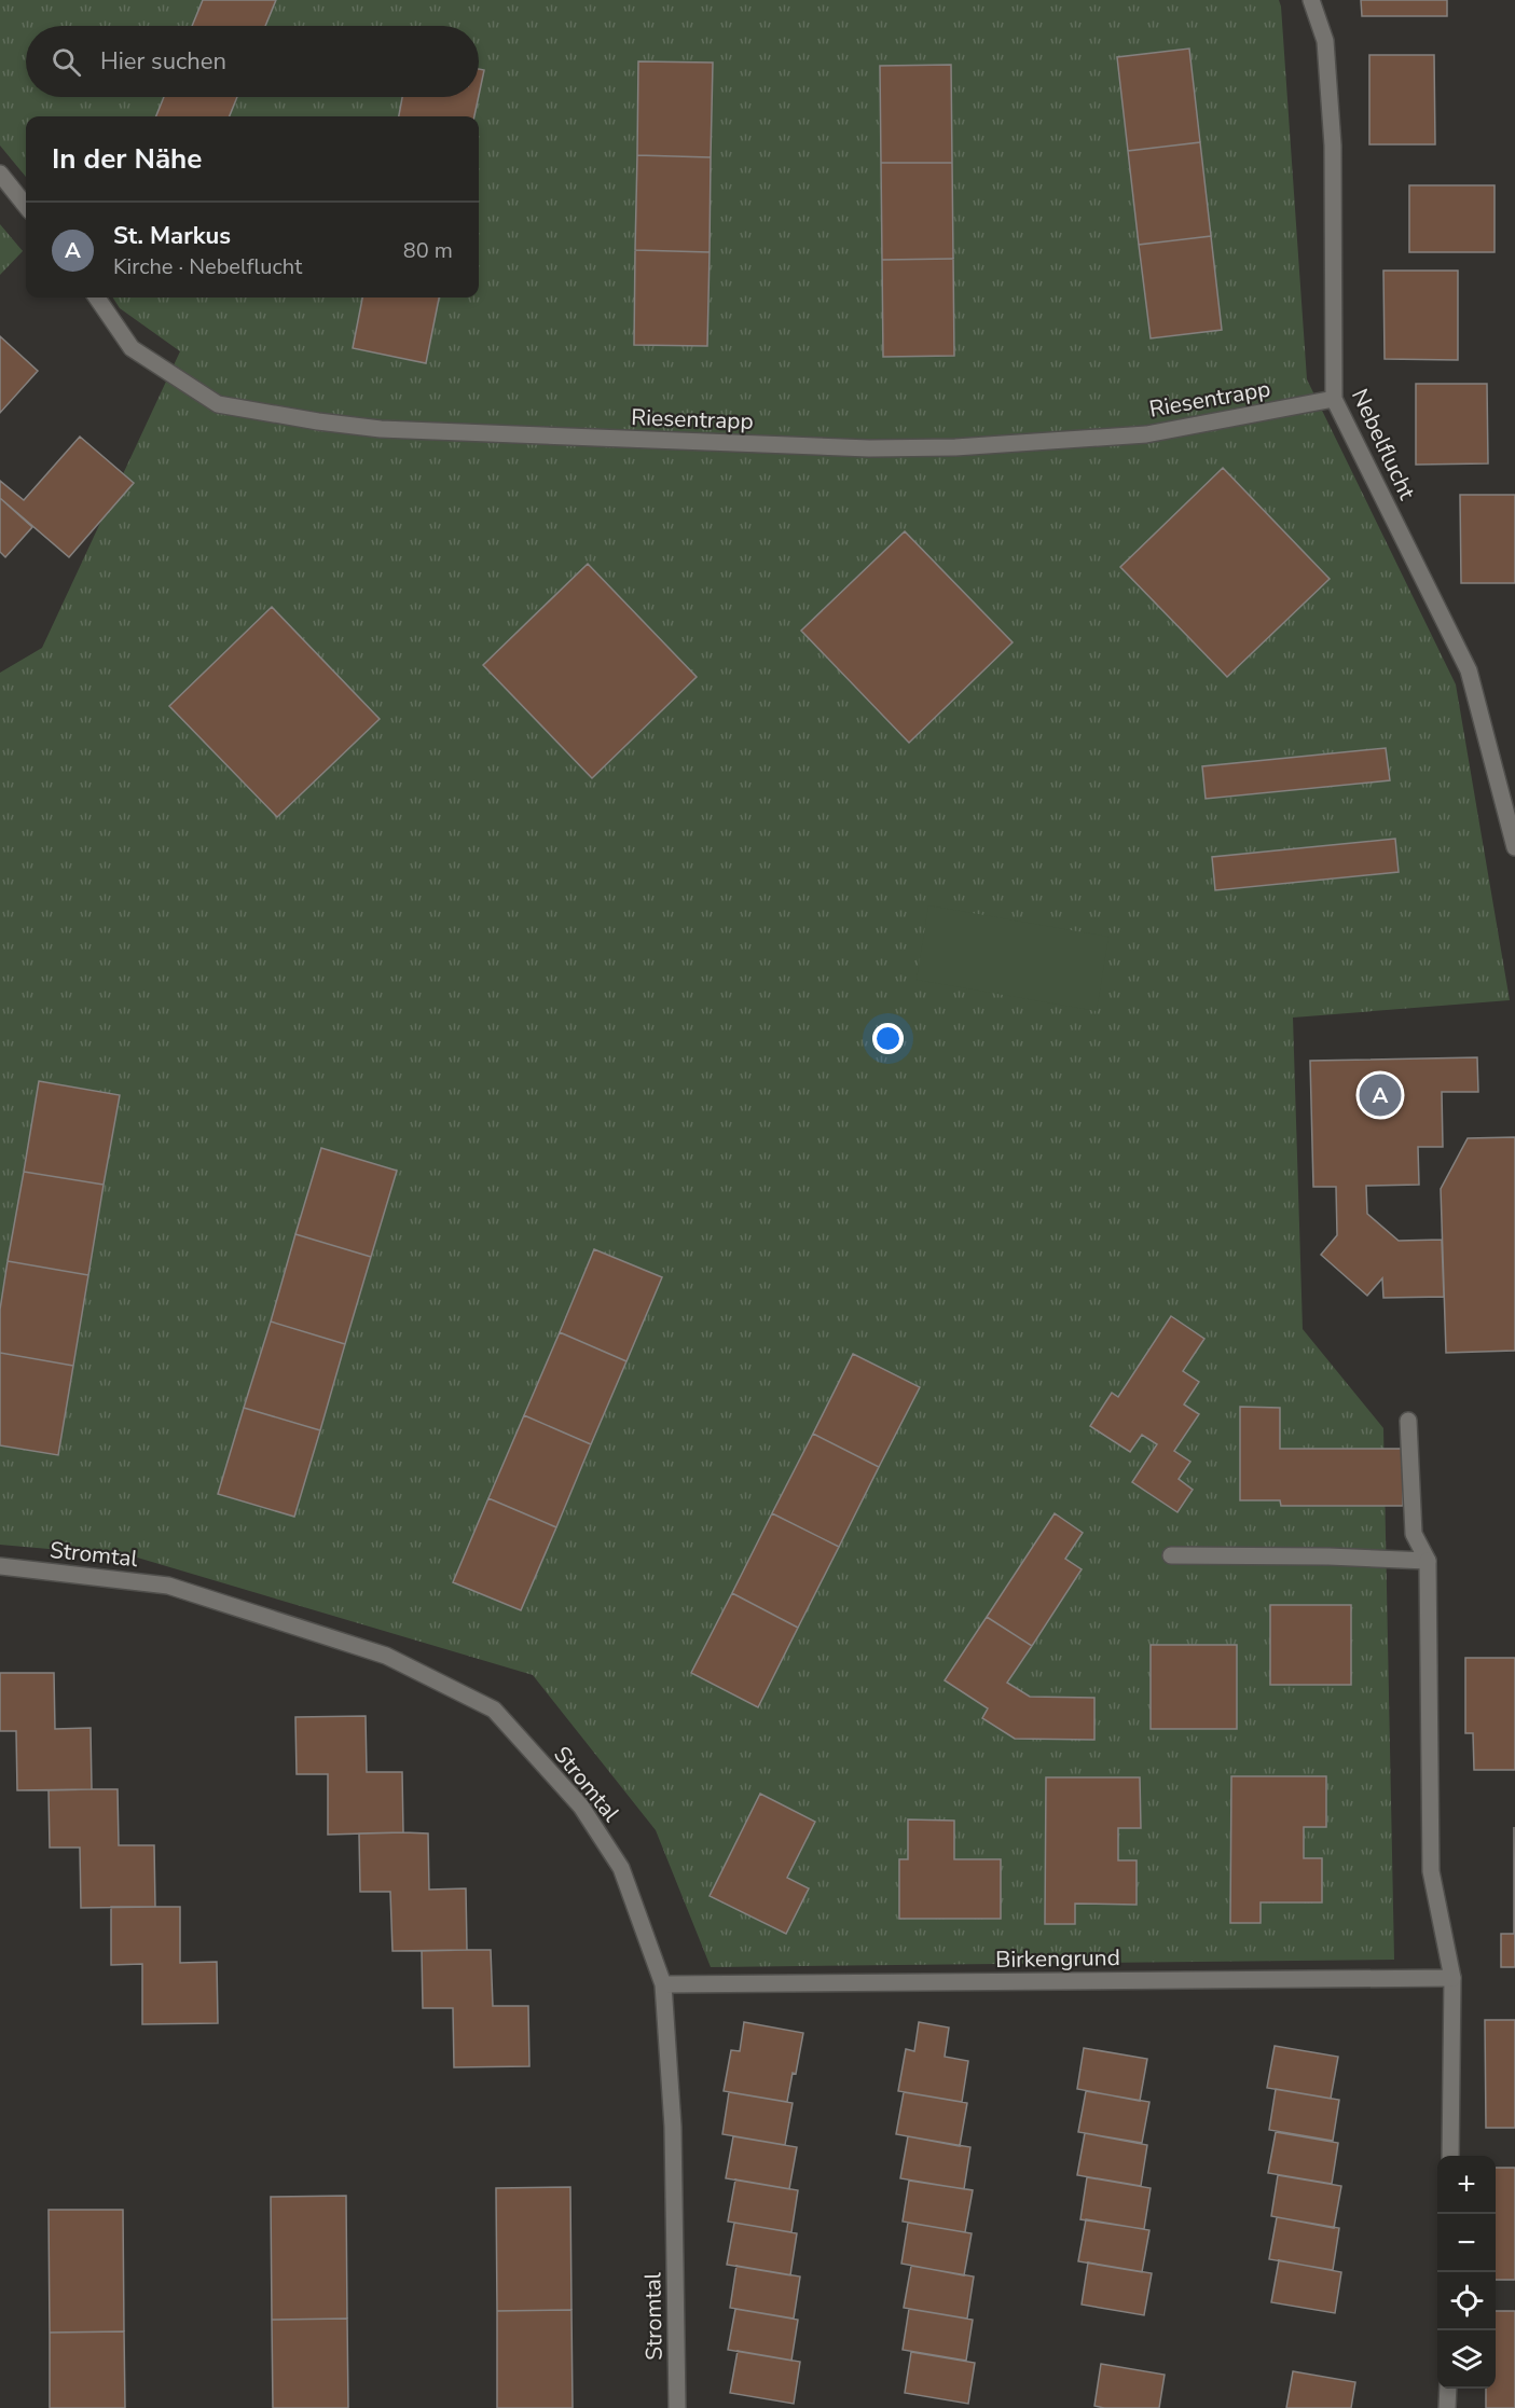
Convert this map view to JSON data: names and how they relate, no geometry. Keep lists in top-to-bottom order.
{
  "streets": {
    "street": [
      "Riesentrapp",
      "Nebelflucht",
      "Stromtal",
      "Birkengrund"
    ]
  },
  "crossings": [
    ["Riesentrapp", "Nebelflucht"],
    ["Stromtal", "Birkengrund"]
  ],
  "page": {
    "search": "Hier suchen",
    "heading": "In der Nähe",
    "list": [
      {
        "mark": "A",
        "name": "St. Markus",
        "note": "Kirche · Nebelflucht",
        "value": "80 m"
      }
    ],
    "pins": "A",
    "map_buttons": ["+", "−"]
  }
}
